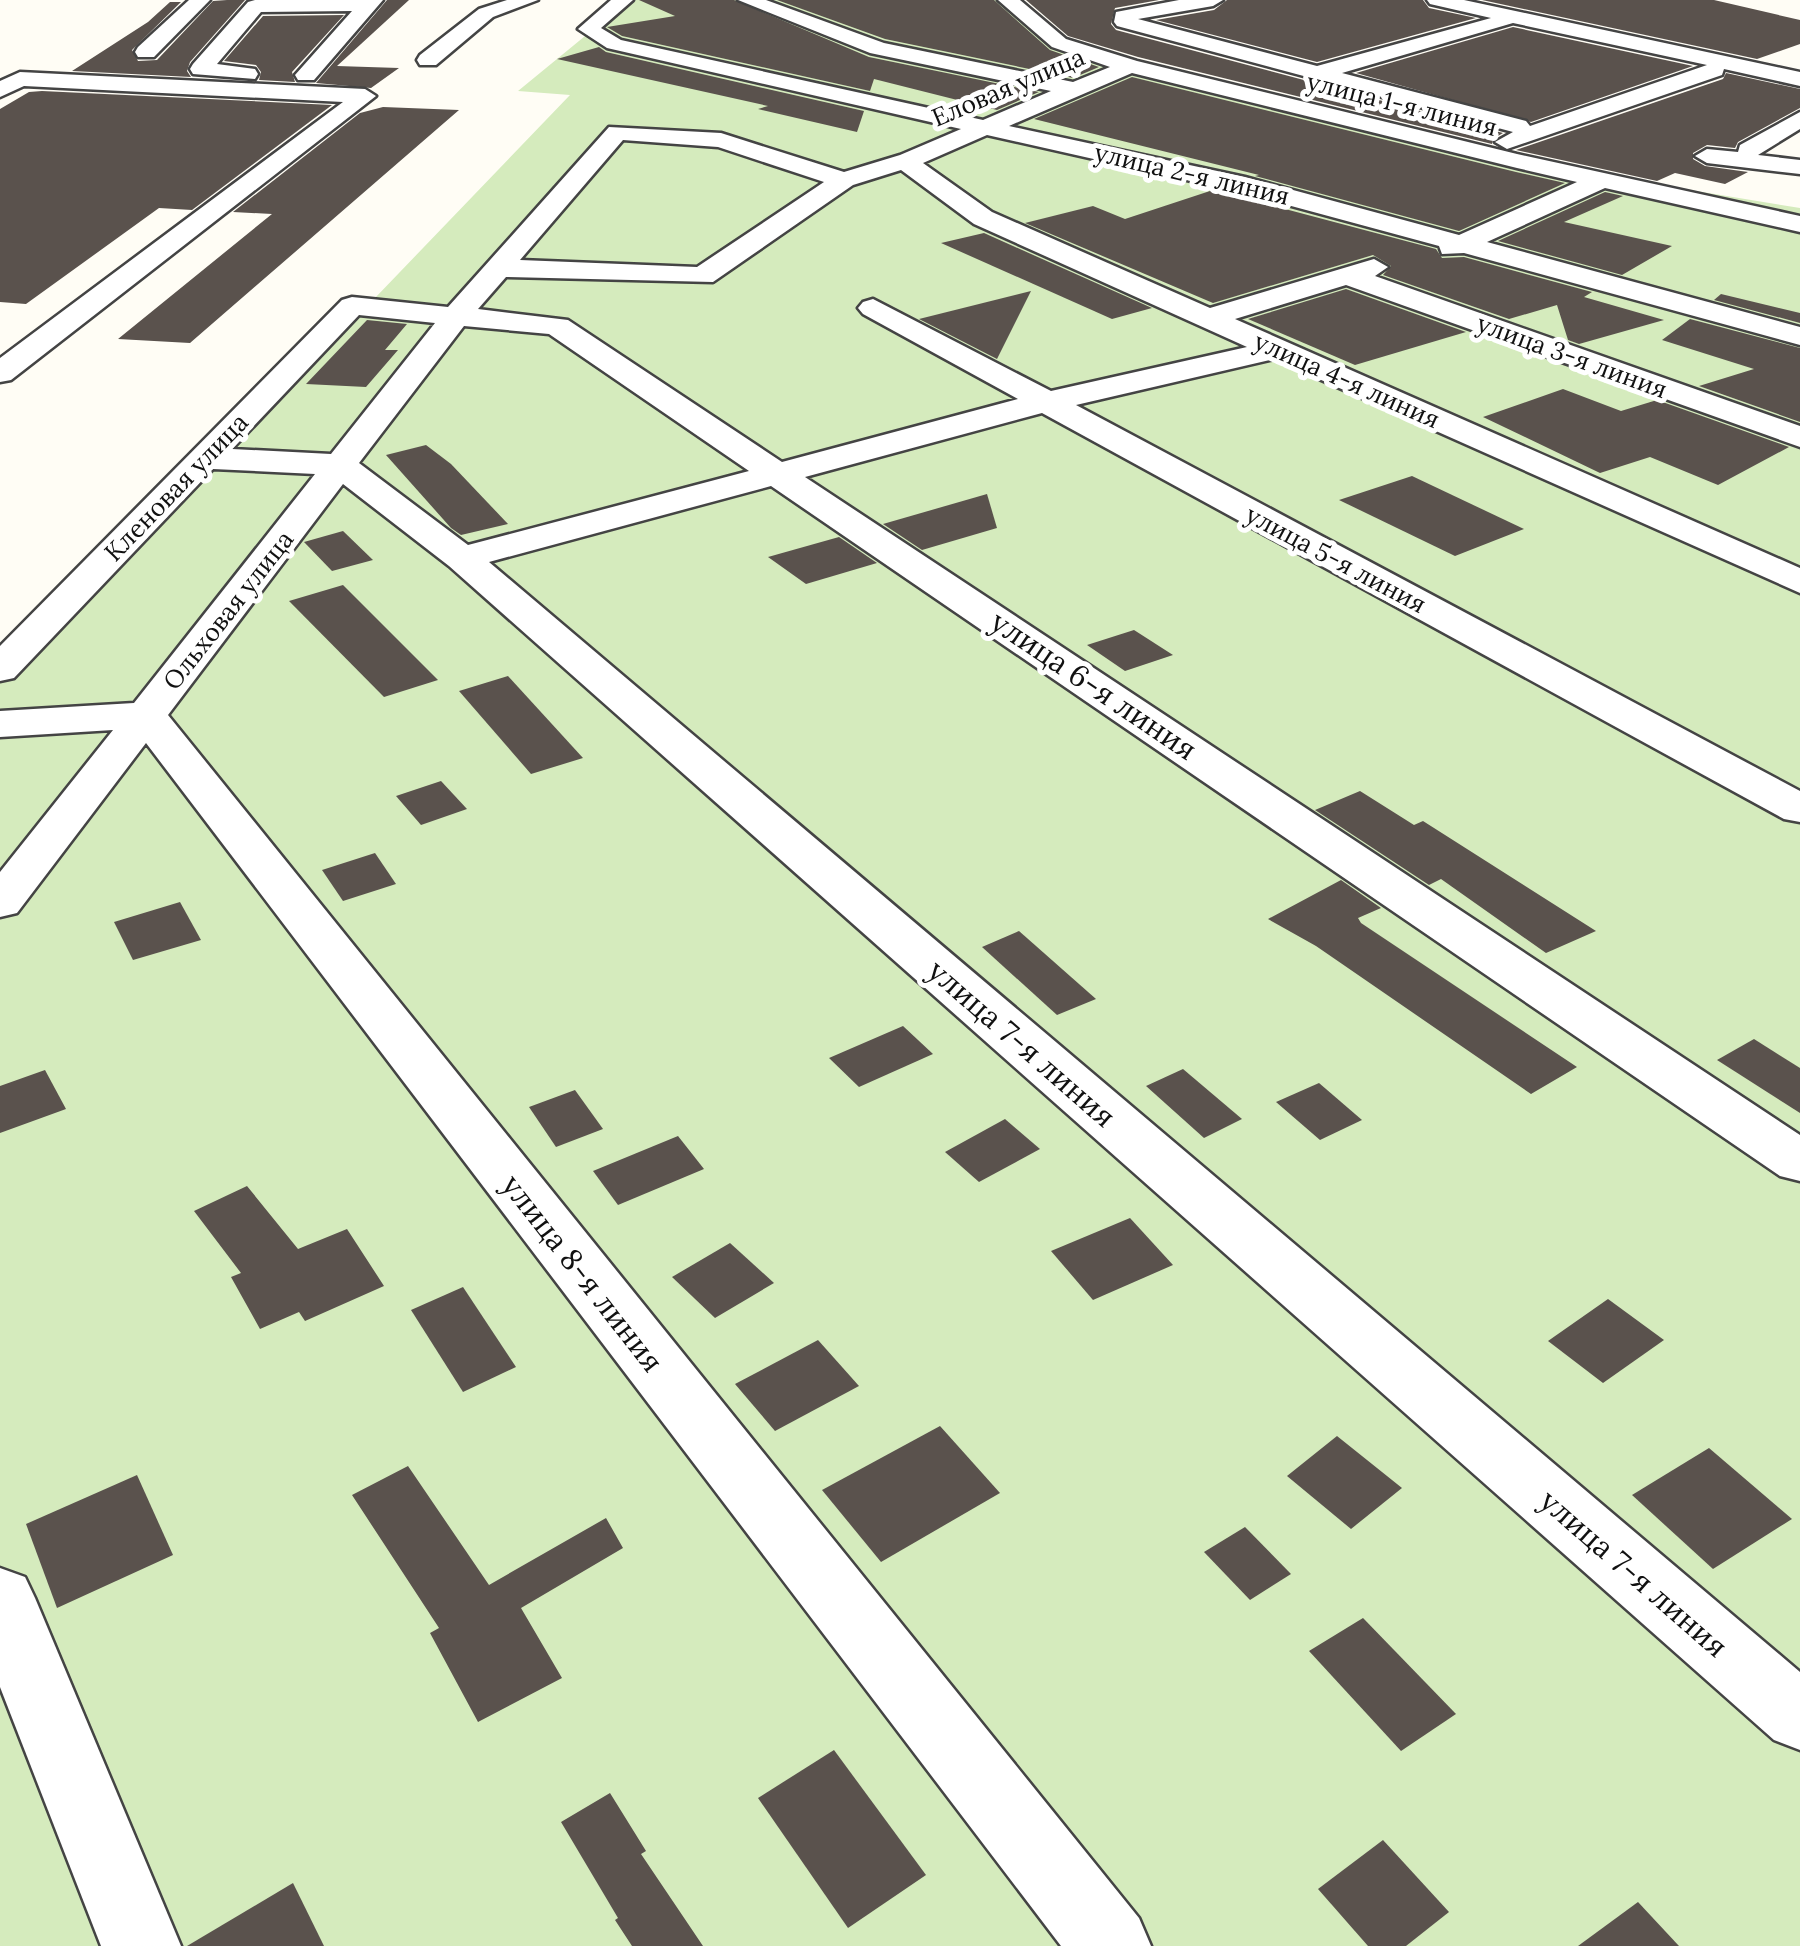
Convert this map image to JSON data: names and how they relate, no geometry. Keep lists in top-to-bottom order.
{
  "streets": {
    "street": [
      "Еловая улица",
      "улица 1-я линия",
      "улица 2-я линия",
      "улица 3-я линия",
      "улица 4-я линия",
      "Кленовая улица",
      "улица 5-я линия",
      "Ольховая улица",
      "улица 6-я линия",
      "улица 7-я линия",
      "улица 8-я линия"
    ]
  },
  "crossings": [
    ["Еловая улица", "улица 1-я линия"],
    ["Еловая улица", "улица 2-я линия"],
    ["Еловая улица", "улица 4-я линия"],
    ["Еловая улица", "Ольховая улица"],
    ["Кленовая улица", "улица 6-я линия"],
    ["Ольховая улица", "улица 6-я линия"],
    ["Ольховая улица", "улица 7-я линия"],
    ["Ольховая улица", "улица 8-я линия"]
  ]
}
